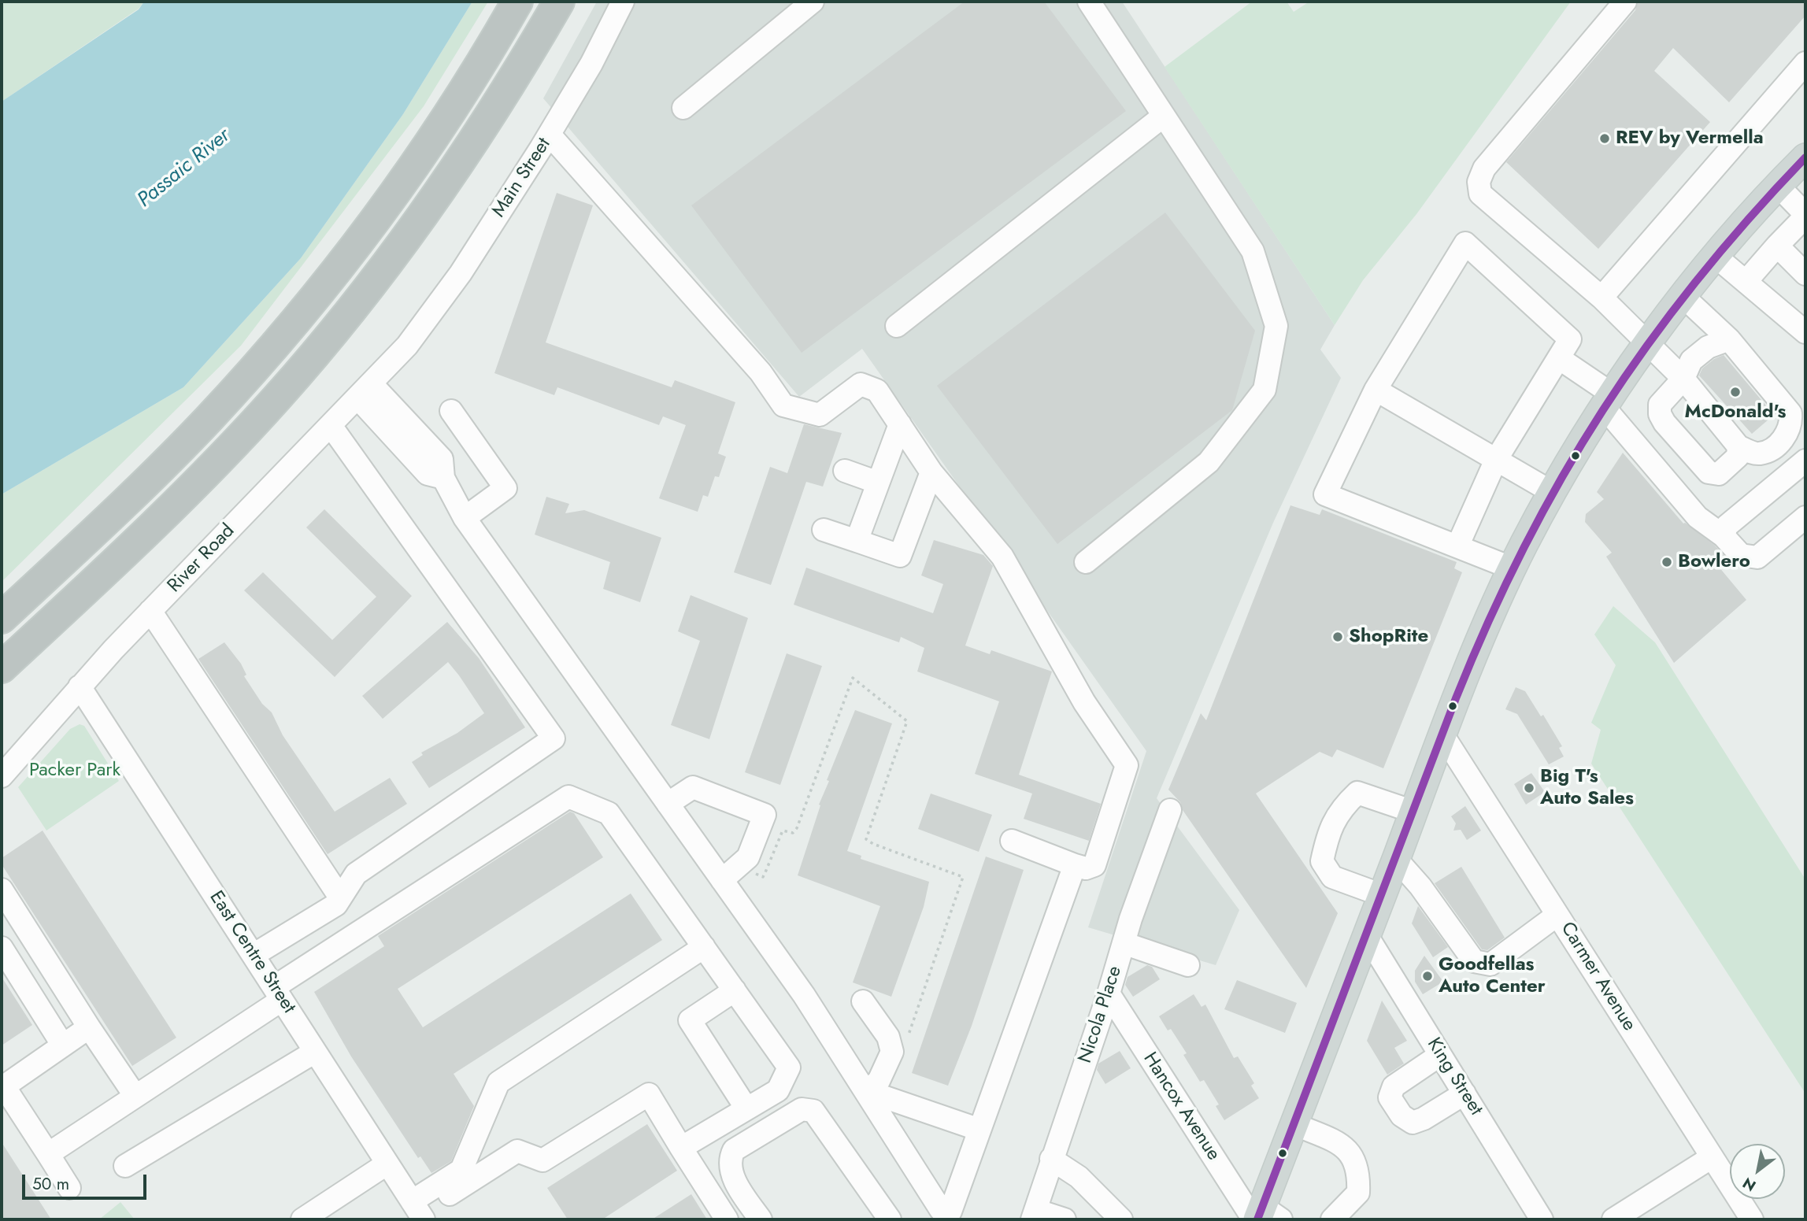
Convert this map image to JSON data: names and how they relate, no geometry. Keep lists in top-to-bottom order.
{
  "streets": {
    "street": [
      "Main Street",
      "River Road",
      "East Centre Street",
      "Carmer Avenue",
      "Nicola Place",
      "King Street",
      "Hancox Avenue"
    ]
  },
  "crossings": [
    ["Main Street", "River Road"],
    ["River Road", "East Centre Street"],
    ["Nicola Place", "Hancox Avenue"]
  ],
  "water": ["Passaic River"],
  "parks": ["Packer Park"],
  "places": [
    "REV by Vermella",
    "McDonald's",
    "Bowlero",
    "ShopRite",
    "Big T's Auto Sales",
    "Goodfellas Auto Center"
  ],
  "scale_bar": "50 m",
  "north": "bottom left"
}
